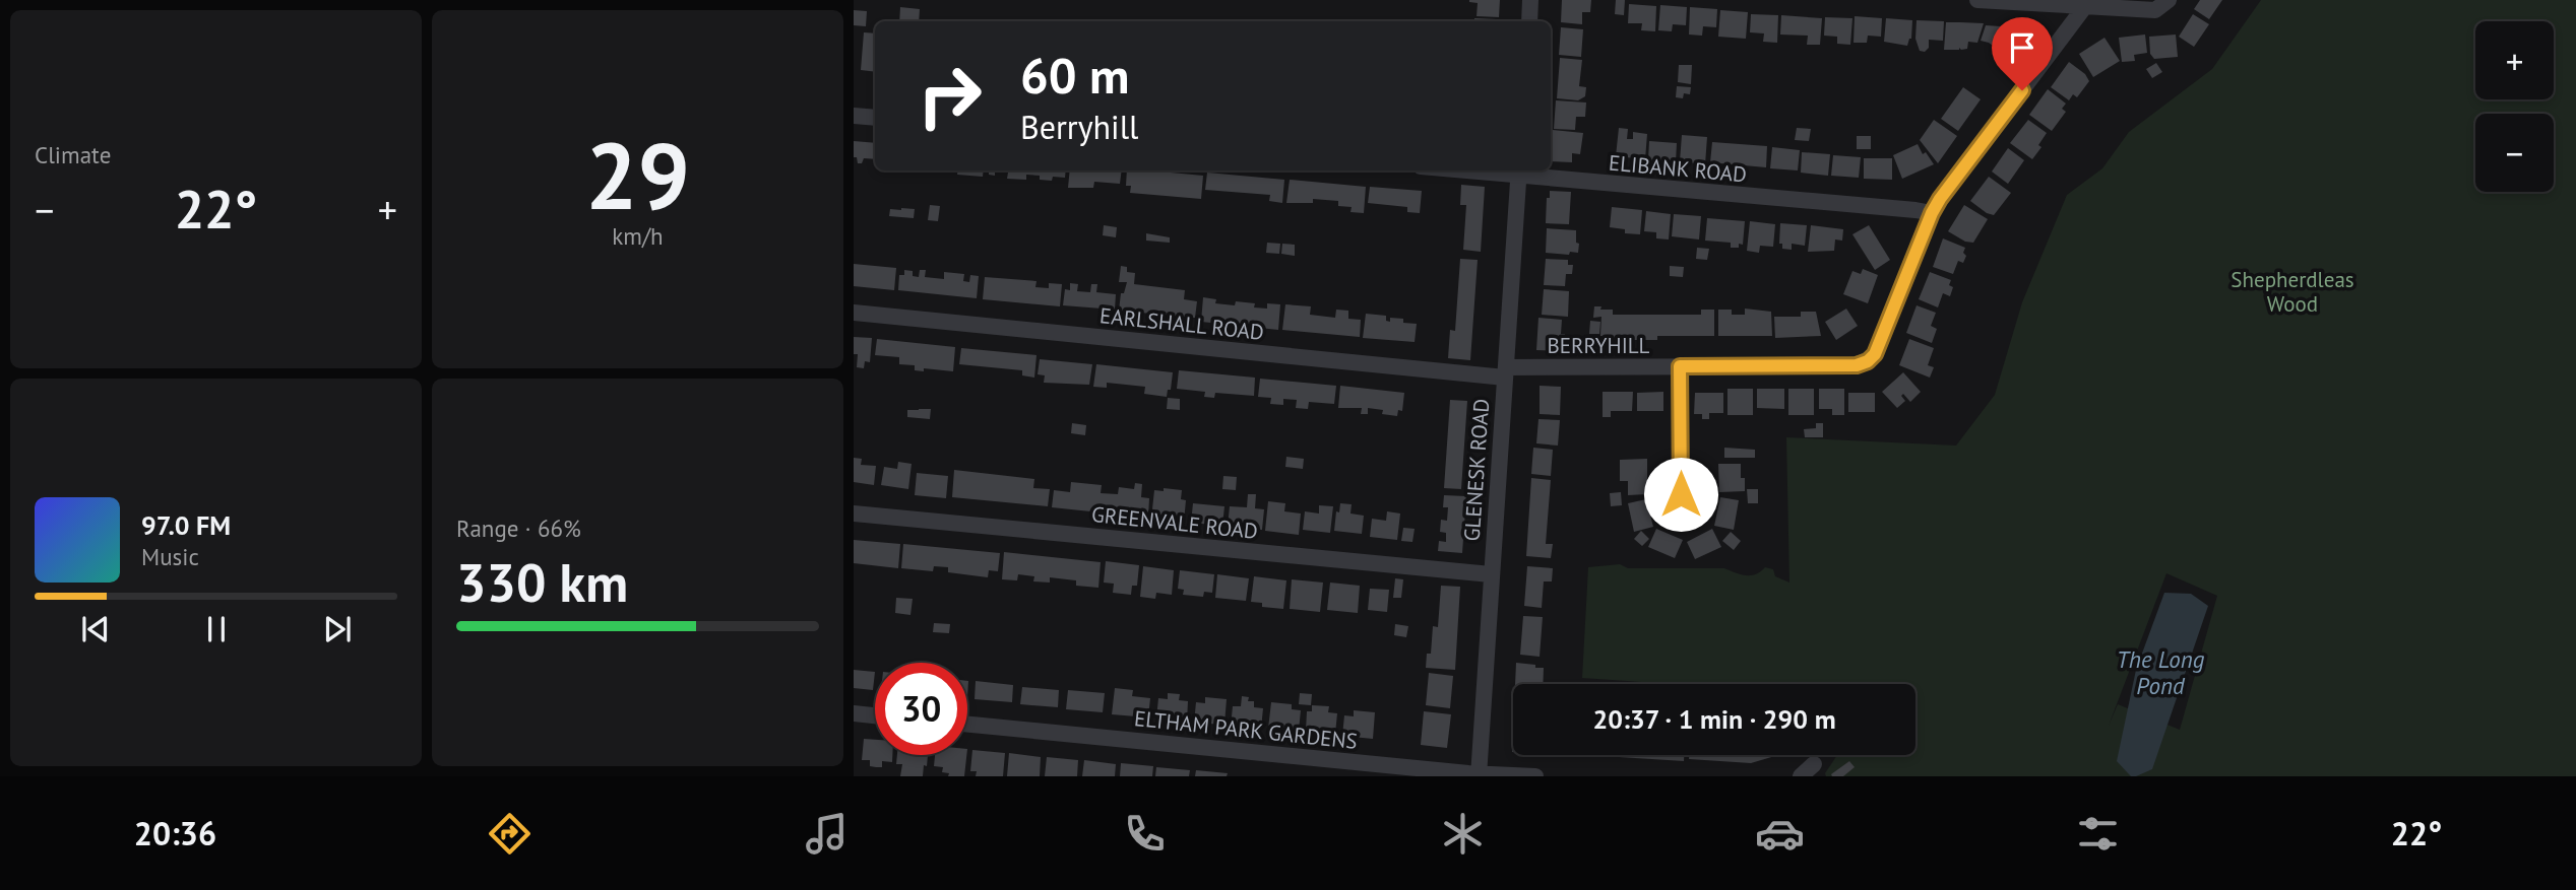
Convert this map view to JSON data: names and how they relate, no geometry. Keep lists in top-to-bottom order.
{
  "streets": {
    "street": [
      "ELIBANK ROAD",
      "EARLSHALL ROAD",
      "BERRYHILL",
      "GLENESK ROAD",
      "GREENVALE ROAD",
      "ELTHAM PARK GARDENS"
    ]
  },
  "crossings": [
    ["ELIBANK ROAD", "BERRYHILL"],
    ["ELIBANK ROAD", "GLENESK ROAD"],
    ["EARLSHALL ROAD", "BERRYHILL"],
    ["EARLSHALL ROAD", "GLENESK ROAD"],
    ["BERRYHILL", "GLENESK ROAD"],
    ["GLENESK ROAD", "GREENVALE ROAD"],
    ["GLENESK ROAD", "ELTHAM PARK GARDENS"]
  ],
  "water": ["The Long Pond"],
  "parks": ["Shepherdleas Wood"],
  "page": {
    "tile": [
      "Climate",
      ["29", "km/h"],
      ["Range · 66%", "330 km"]
    ],
    "map_buttons": ["+", "−"],
    "turn": ["60 m", "Berryhill"],
    "heat": ["−", "22°", "+"],
    "song": ["97.0 FM", "Music"],
    "limit": "30",
    "trip": "20:37 · 1 min · 290 m",
    "tabs": ["20:36", "22°"]
  }
}
